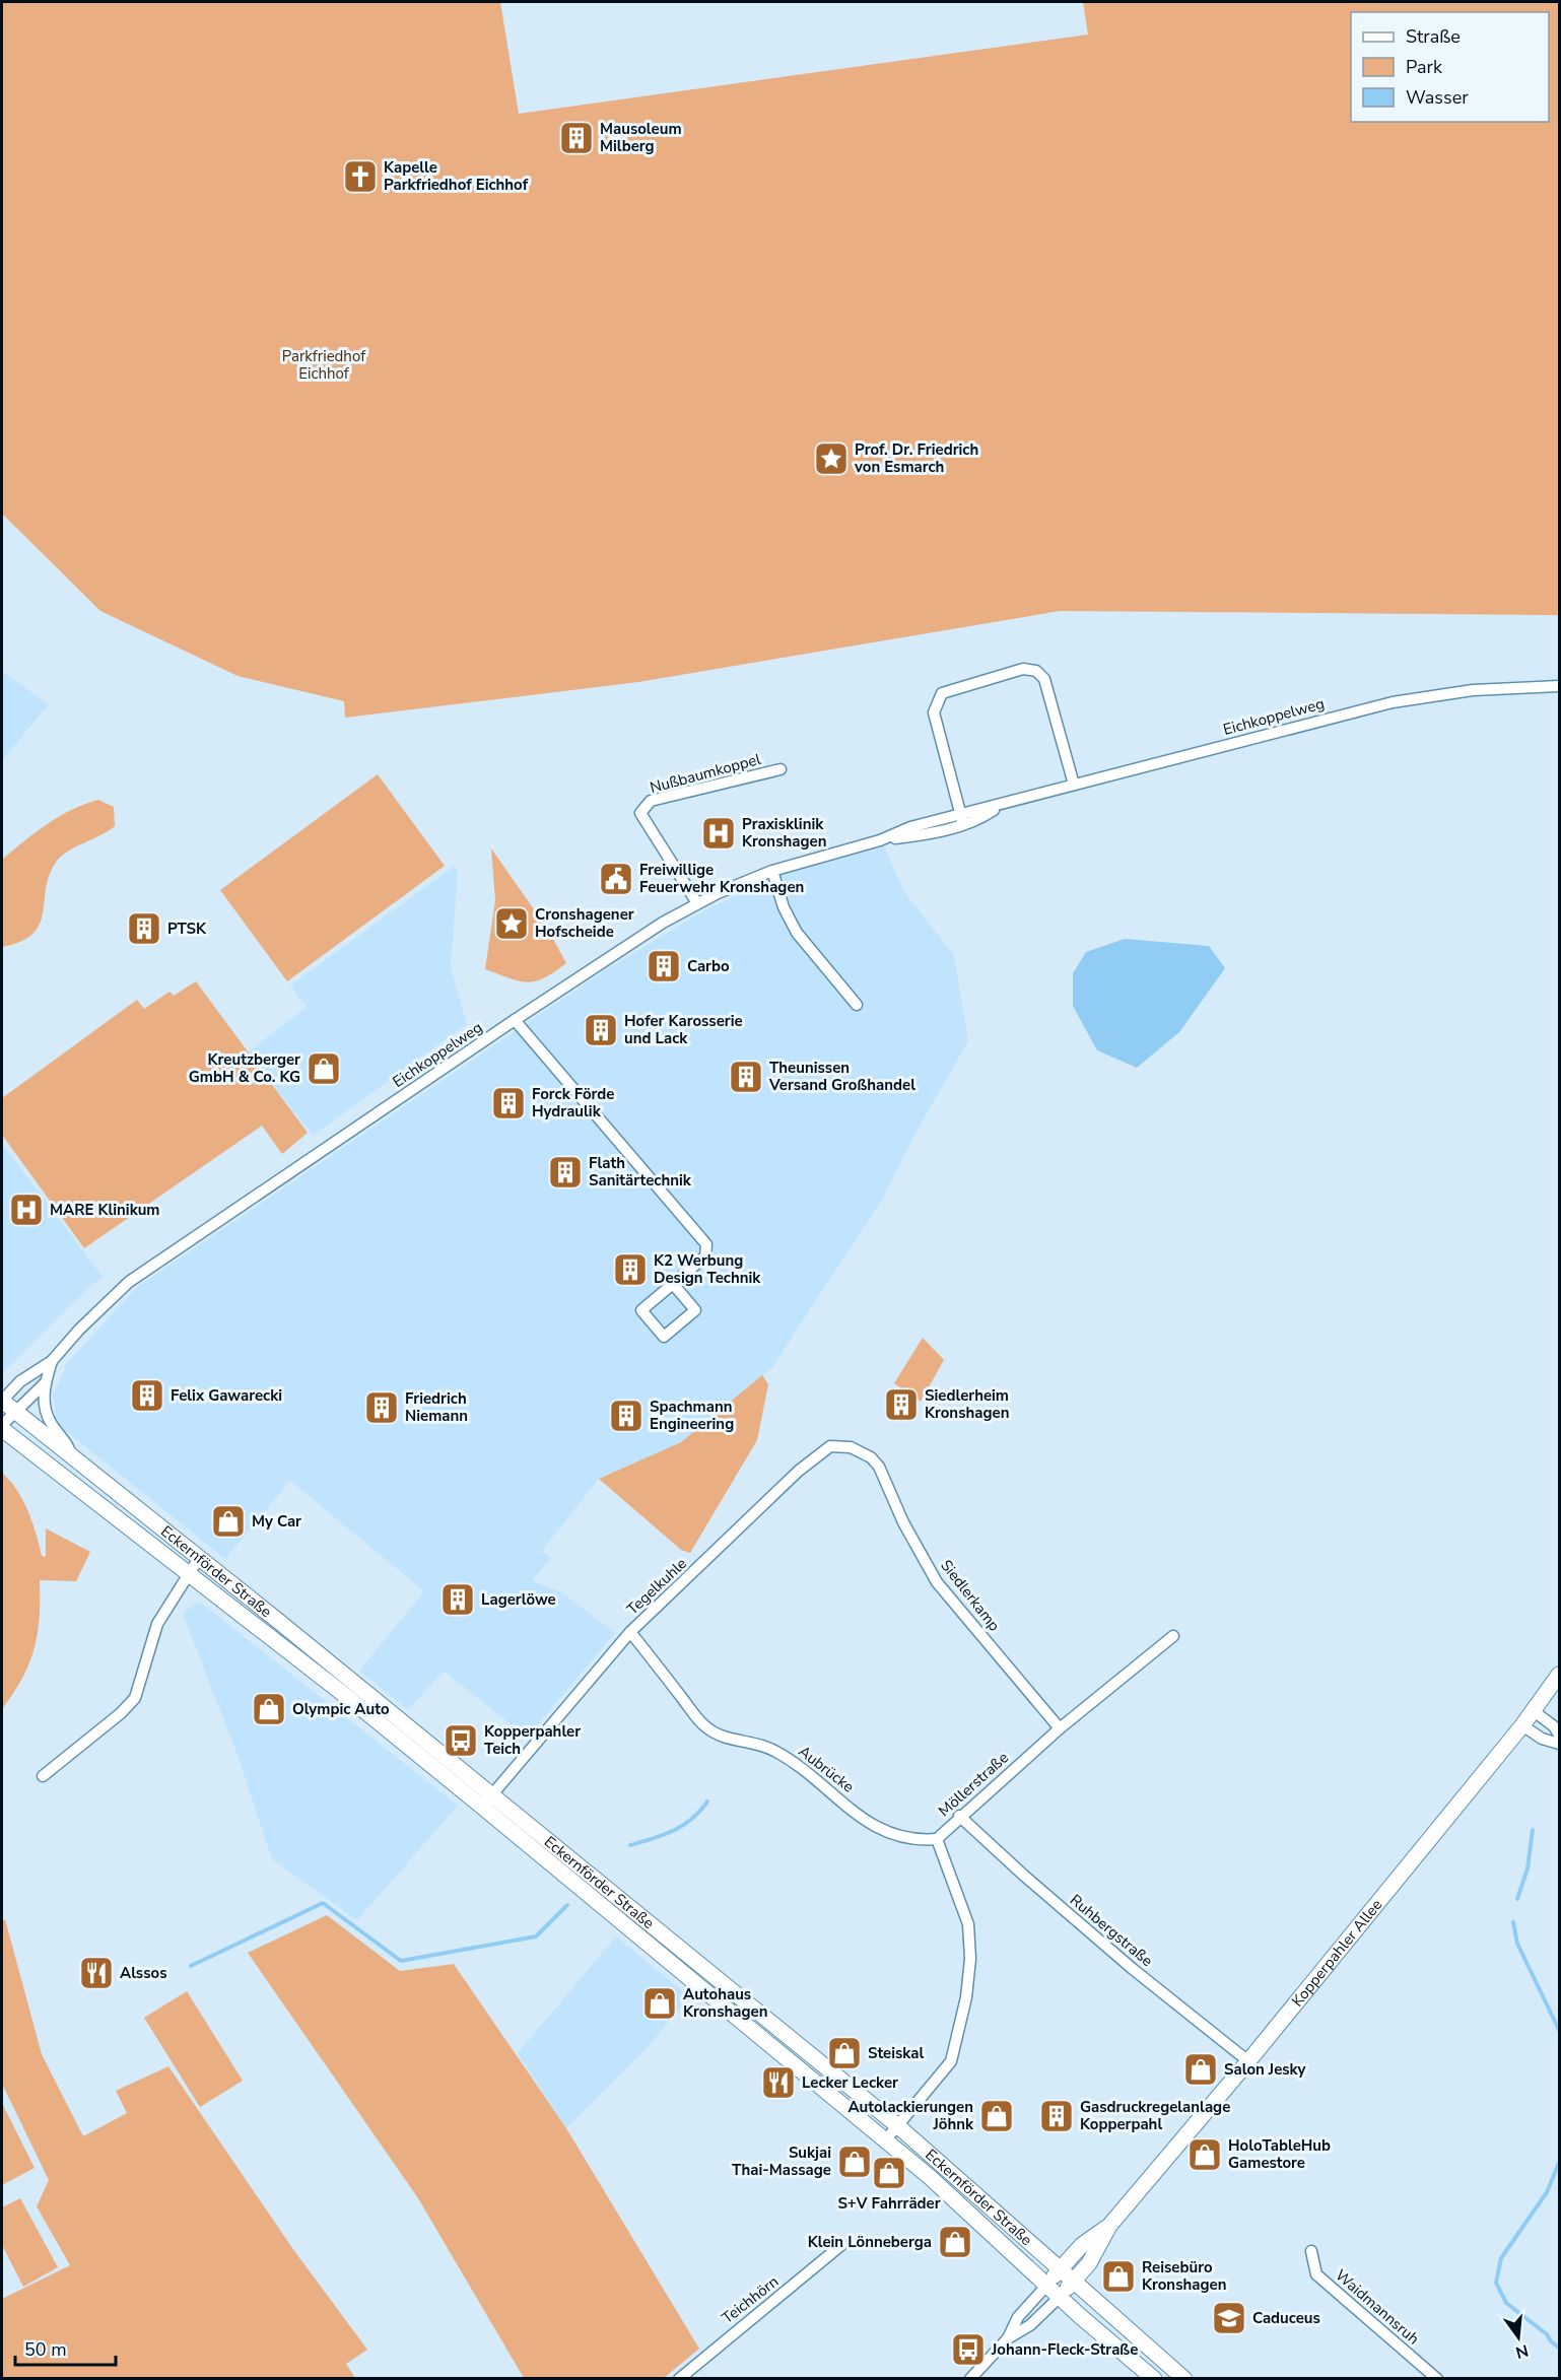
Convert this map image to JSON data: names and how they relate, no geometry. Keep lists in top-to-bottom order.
{
  "streets": {
    "main road": ["Eckernförder Straße", "Kopperpahler Allee"],
    "street": [
      "Eichkoppelweg",
      "Nußbaumkoppel",
      "Tegelkuhle",
      "Siedlerkamp",
      "Aubrücke",
      "Möllerstraße",
      "Ruhbergstraße",
      "Teichhörn",
      "Waidmannsruh"
    ]
  },
  "crossings": [
    ["Eichkoppelweg", "Nußbaumkoppel"],
    ["Eichkoppelweg", "Eckernförder Straße"],
    ["Eckernförder Straße", "Tegelkuhle"],
    ["Eckernförder Straße", "Möllerstraße"],
    ["Eckernförder Straße", "Kopperpahler Allee"],
    ["Tegelkuhle", "Siedlerkamp"],
    ["Tegelkuhle", "Aubrücke"],
    ["Siedlerkamp", "Möllerstraße"],
    ["Aubrücke", "Möllerstraße"],
    ["Möllerstraße", "Ruhbergstraße"],
    ["Ruhbergstraße", "Kopperpahler Allee"]
  ],
  "parks": ["Parkfriedhof Eichhof"],
  "places": {
    "building": [
      "Mausoleum Milberg",
      "PTSK",
      "Carbo",
      "Hofer Karosserie und Lack",
      "Theunissen Versand Großhandel",
      "Forck Förde Hydraulik",
      "Flath Sanitärtechnik",
      "K2 Werbung Design Technik",
      "Felix Gawarecki",
      "Siedlerheim Kronshagen",
      "Friedrich Niemann",
      "Spachmann Engineering",
      "Lagerlöwe",
      "Gasdruckregelanlage Kopperpahl"
    ],
    "church": ["Kapelle Parkfriedhof Eichhof"],
    "place": ["Prof. Dr. Friedrich von Esmarch", "Cronshagener Hofscheide"],
    "hospital": ["Praxisklinik Kronshagen", "MARE Klinikum"],
    "public building": ["Freiwillige Feuerwehr Kronshagen"],
    "shop": [
      "Kreutzberger GmbH & Co. KG",
      "My Car",
      "Olympic Auto",
      "Autohaus Kronshagen",
      "Steiskal",
      "Salon Jesky",
      "Autolackierungen Jöhnk",
      "HoloTableHub Gamestore",
      "Sukjai Thai-Massage",
      "S+V Fahrräder",
      "Klein Lönneberga",
      "Reisebüro Kronshagen"
    ],
    "bus stop": ["Kopperpahler Teich", "Johann-Fleck-Straße"],
    "restaurant": ["Alssos", "Lecker Lecker"],
    "school or university": ["Caduceus"]
  },
  "legend": ["Straße", "Park", "Wasser"],
  "scale_bar": "50 m",
  "north": "bottom"
}
